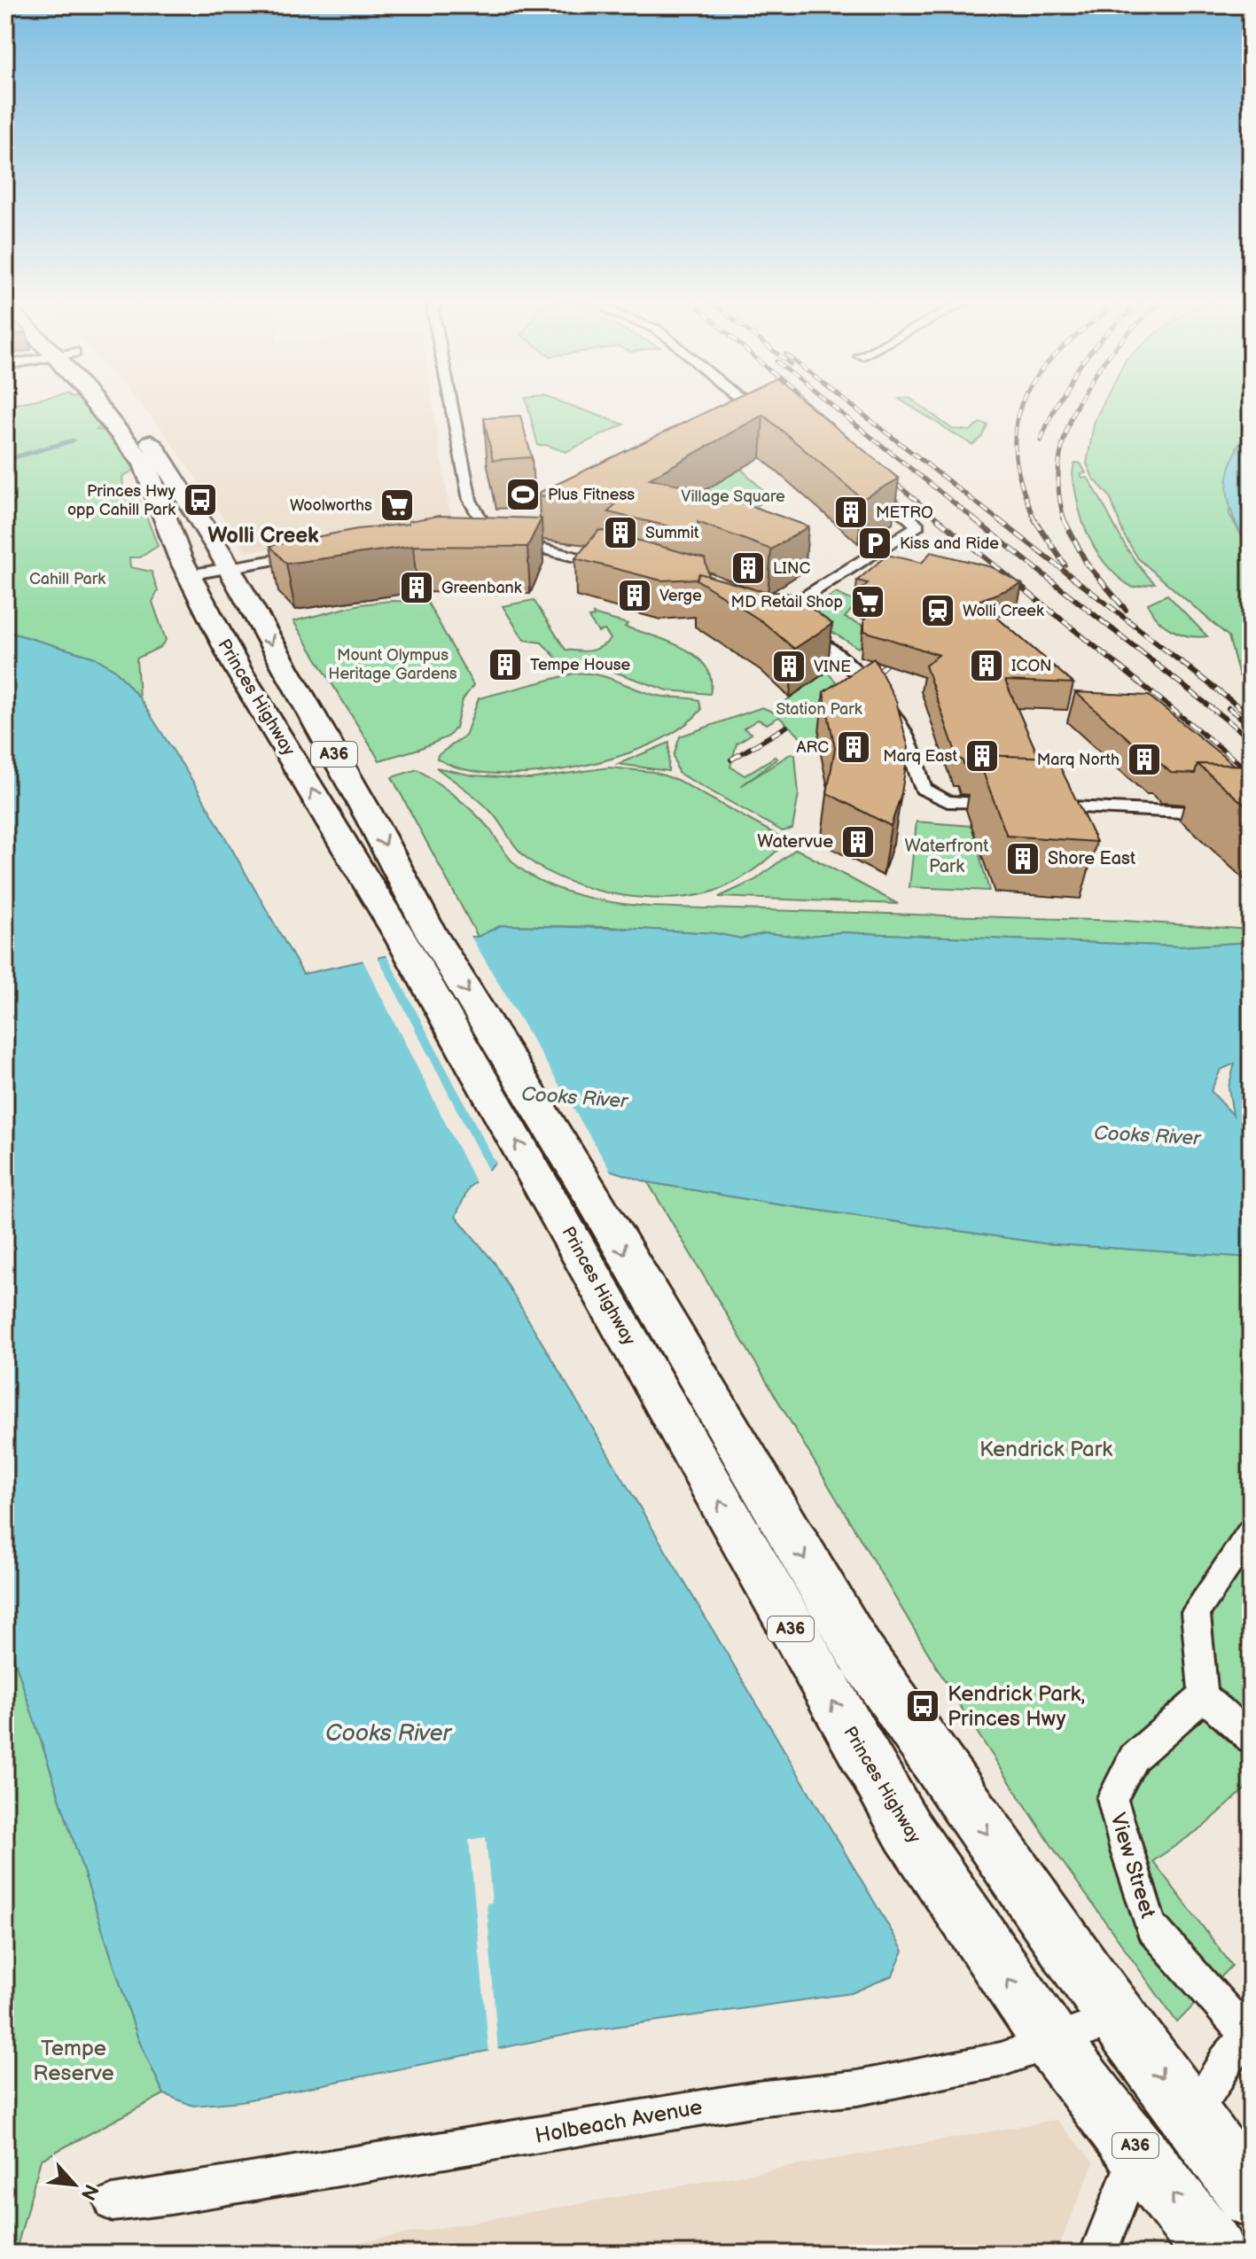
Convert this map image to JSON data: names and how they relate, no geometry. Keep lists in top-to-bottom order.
{
  "streets": {
    "highway": ["Princes Highway", "A36"],
    "street": ["View Street", "Holbeach Avenue"]
  },
  "crossings": [
    ["Princes Highway", "Holbeach Avenue"]
  ],
  "districts": ["Wolli Creek"],
  "water": ["Cooks River"],
  "parks": [
    "Village Square",
    "Cahill Park",
    "Mount Olympus Heritage Gardens",
    "Station Park",
    "Waterfront Park",
    "Kendrick Park",
    "Tempe Reserve"
  ],
  "places": {
    "sports": ["Plus Fitness"],
    "bus stop": ["Princes Hwy opp Cahill Park", "Kendrick Park, Princes Hwy"],
    "supermarket": ["Woolworths", "MD Retail Shop"],
    "building": [
      "METRO",
      "Summit",
      "LINC",
      "Greenbank",
      "Verge",
      "Tempe House",
      "ICON",
      "VINE",
      "ARC",
      "Marq East",
      "Marq North",
      "Watervue",
      "Shore East"
    ],
    "parking": ["Kiss and Ride"],
    "station": ["Wolli Creek"]
  },
  "north": "bottom right"
}
